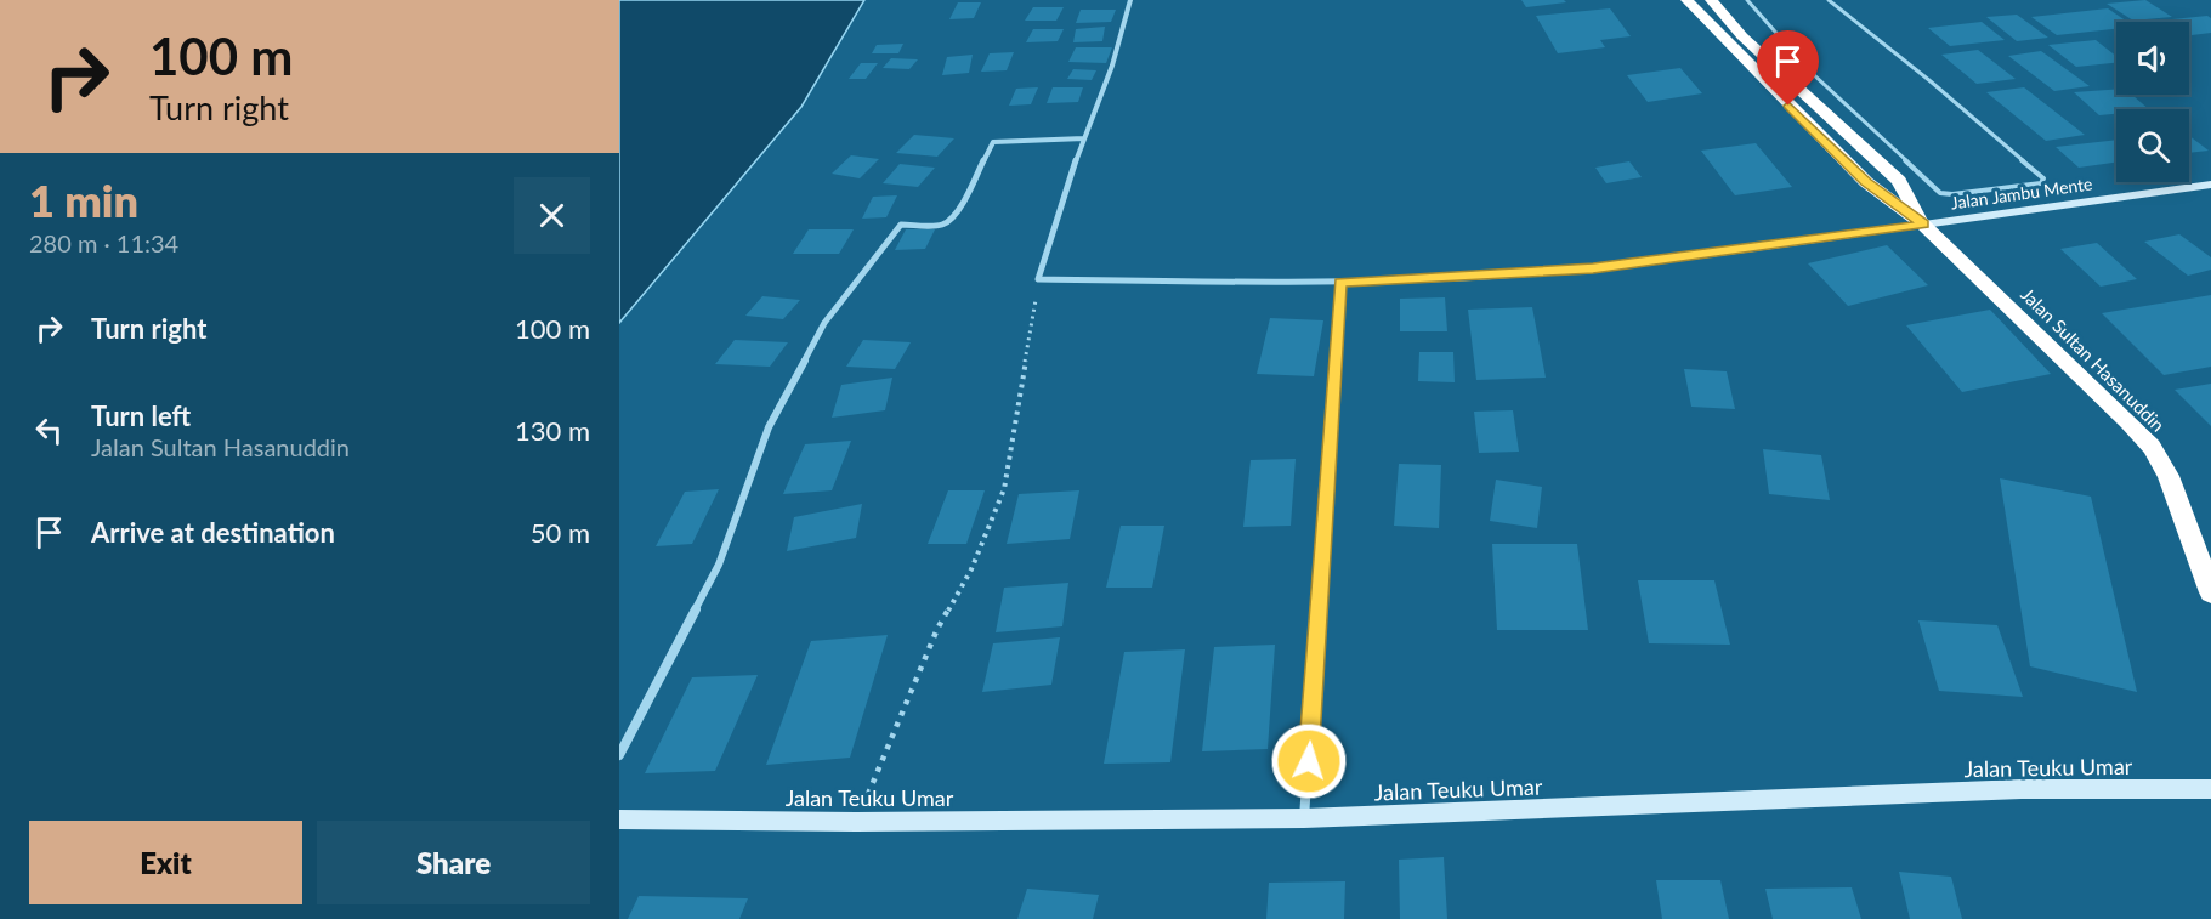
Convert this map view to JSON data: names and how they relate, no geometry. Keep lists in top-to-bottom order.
{
  "streets": {
    "highway": ["Jalan Sultan Hasanuddin"],
    "main road": ["Jalan Jambu Mente", "Jalan Teuku Umar"]
  },
  "crossings": [
    ["Jalan Jambu Mente", "Jalan Sultan Hasanuddin"]
  ],
  "page": {
    "turn": ["100 m", "Turn right"],
    "heading": ["1 min", "280 m · 11:34"],
    "list": [
      {
        "name": "Turn right",
        "value": "100 m"
      },
      {
        "name": "Turn left",
        "note": "Jalan Sultan Hasanuddin",
        "value": "130 m"
      },
      {
        "name": "Arrive at destination",
        "value": "50 m"
      }
    ],
    "buttons": ["Exit", "Share"]
  }
}
